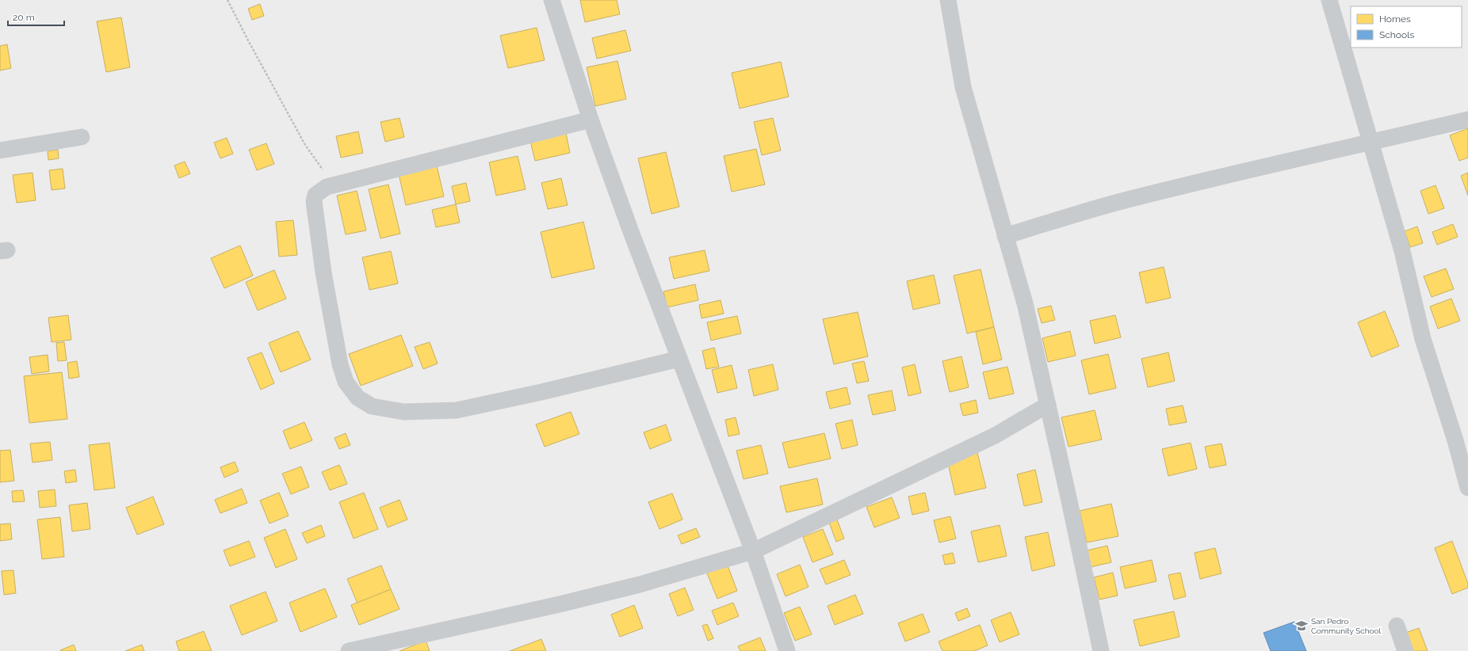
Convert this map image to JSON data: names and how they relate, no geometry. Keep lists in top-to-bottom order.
{
  "places": {
    "school or university": ["San Pedro Community School"]
  },
  "legend": ["Homes", "Schools"],
  "scale_bar": "20 m"
}
